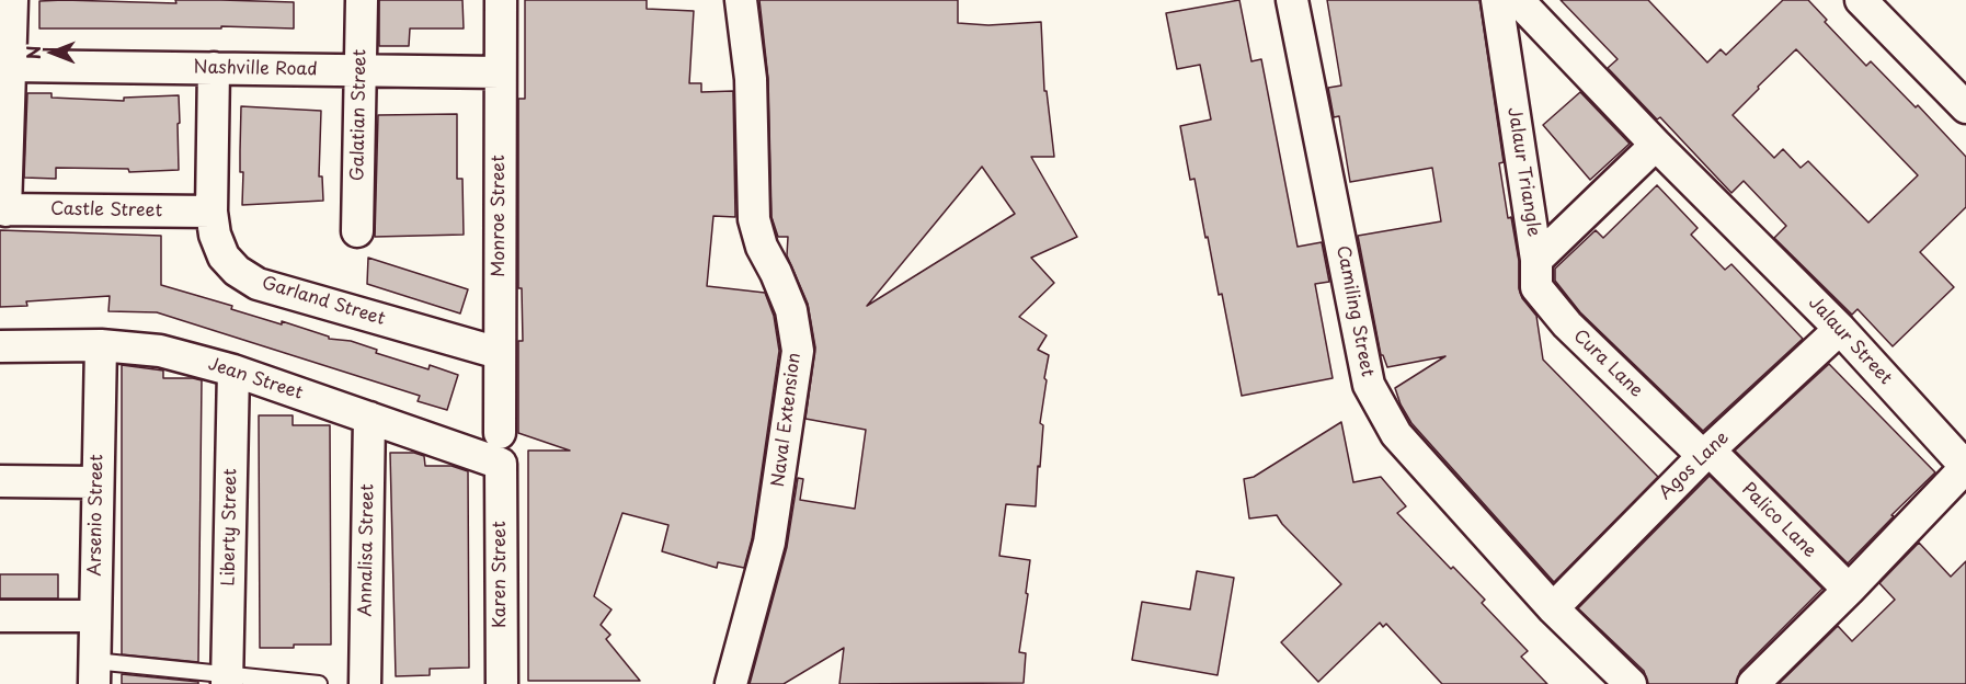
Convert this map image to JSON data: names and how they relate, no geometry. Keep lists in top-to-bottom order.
{
  "streets": {
    "street": [
      "Nashville Road",
      "Galatian Street",
      "Jalaur Triangle",
      "Castle Street",
      "Monroe Street",
      "Garland Street",
      "Camiling Street",
      "Jalaur Street",
      "Cura Lane",
      "Jean Street",
      "Naval Extension",
      "Agos Lane",
      "Arsenio Street",
      "Palico Lane",
      "Liberty Street",
      "Annalisa Street",
      "Karen Street"
    ]
  },
  "crossings": [
    ["Nashville Road", "Galatian Street"],
    ["Nashville Road", "Monroe Street"],
    ["Nashville Road", "Garland Street"],
    ["Jalaur Triangle", "Jalaur Street"],
    ["Jalaur Triangle", "Cura Lane"],
    ["Castle Street", "Garland Street"],
    ["Monroe Street", "Garland Street"],
    ["Camiling Street", "Agos Lane"],
    ["Jalaur Street", "Agos Lane"],
    ["Jalaur Street", "Palico Lane"],
    ["Cura Lane", "Agos Lane"],
    ["Cura Lane", "Palico Lane"],
    ["Jean Street", "Arsenio Street"],
    ["Jean Street", "Liberty Street"],
    ["Jean Street", "Annalisa Street"],
    ["Jean Street", "Karen Street"],
    ["Agos Lane", "Palico Lane"]
  ],
  "north": "left"
}
